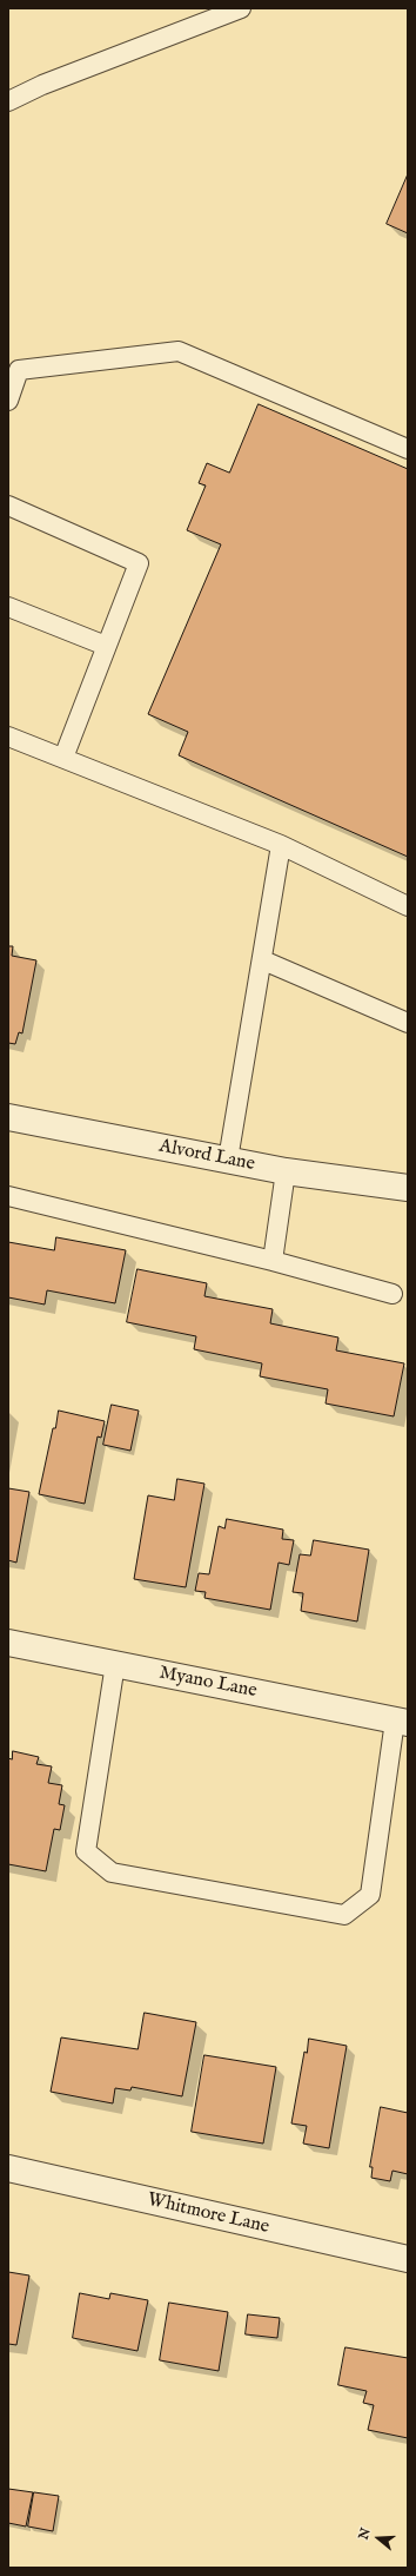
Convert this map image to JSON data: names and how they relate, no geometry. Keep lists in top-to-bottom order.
{
  "streets": {
    "street": ["Alvord Lane", "Myano Lane", "Whitmore Lane"]
  },
  "north": "left"
}
